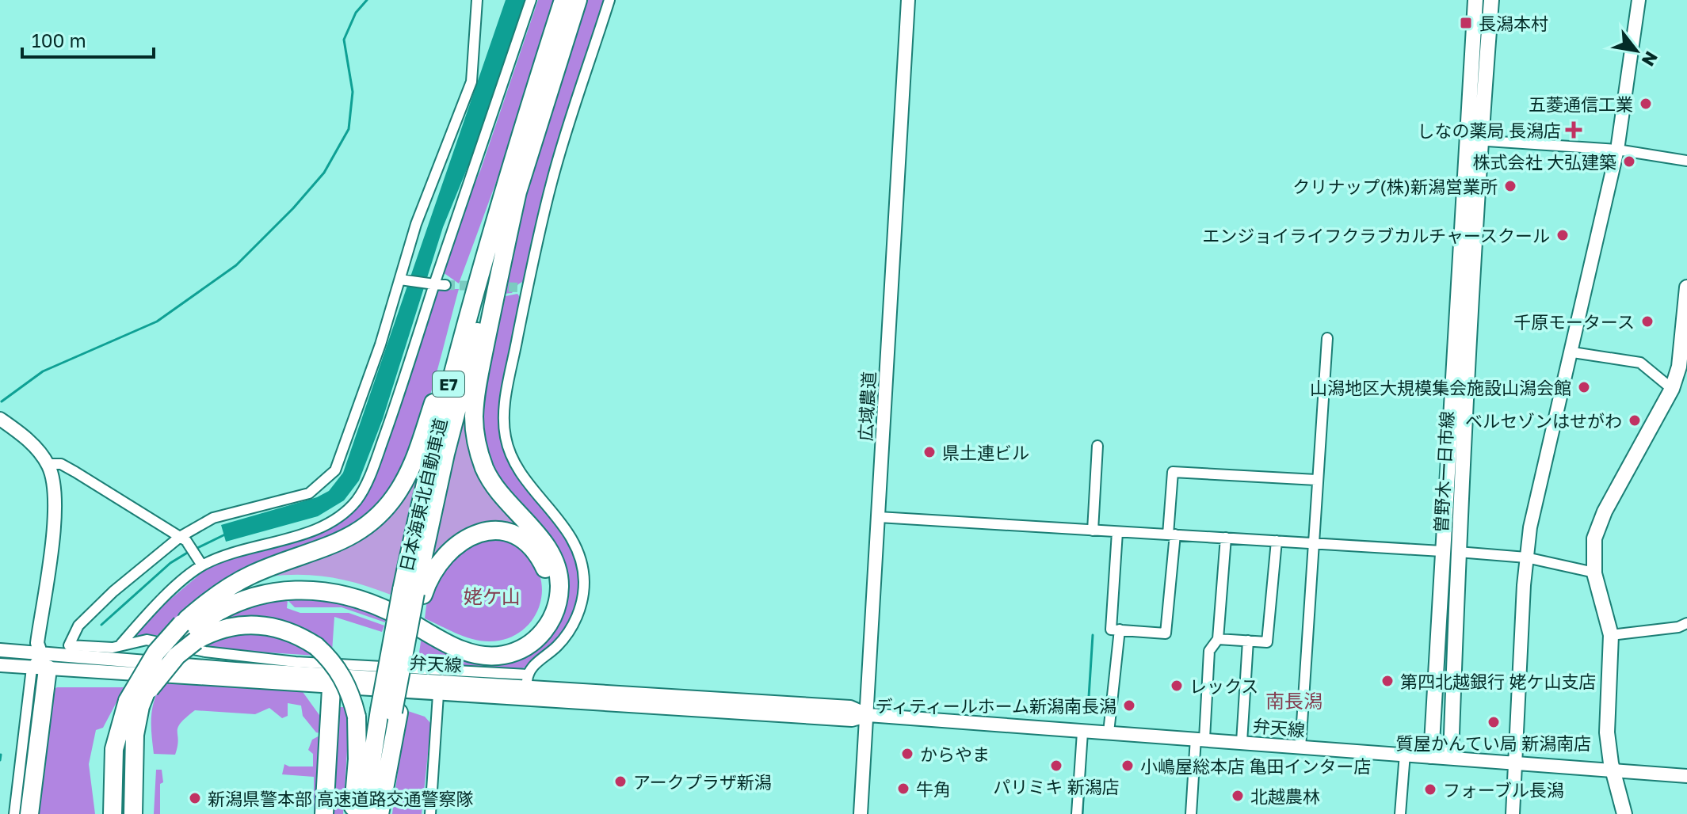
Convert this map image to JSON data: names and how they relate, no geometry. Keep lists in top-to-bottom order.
{
  "streets": {
    "highway": ["E7", "日本海東北自動車道"],
    "main road": ["曽野木一日市線"],
    "street": ["広域農道", "弁天線"]
  },
  "crossings": [
    ["広域農道", "弁天線"],
    ["曽野木一日市線", "弁天線"]
  ],
  "districts": ["姥ケ山", "南長潟"],
  "places": {
    "transit": ["長潟本村"],
    "other": [
      "五菱通信工業",
      "株式会社 大弘建築",
      "クリナップ(株)新潟営業所",
      "エンジョイライフクラブカルチャースクール",
      "千原モータース",
      "山潟地区大規模集会施設山潟会館",
      "ベルセゾンはせがわ",
      "県土連ビル",
      "第四北越銀行 姥ケ山支店",
      "レックス",
      "ディティールホーム新潟南長潟",
      "質屋かんてい局 新潟南店",
      "からやま",
      "パリミキ 新潟店",
      "小嶋屋総本店 亀田インター店",
      "アークプラザ新潟",
      "牛角",
      "フォーブル長潟",
      "北越農林",
      "新潟県警本部 高速道路交通警察隊"
    ],
    "health": ["しなの薬局 長潟店"]
  },
  "scale_bar": "100 m",
  "north": "bottom right"
}
